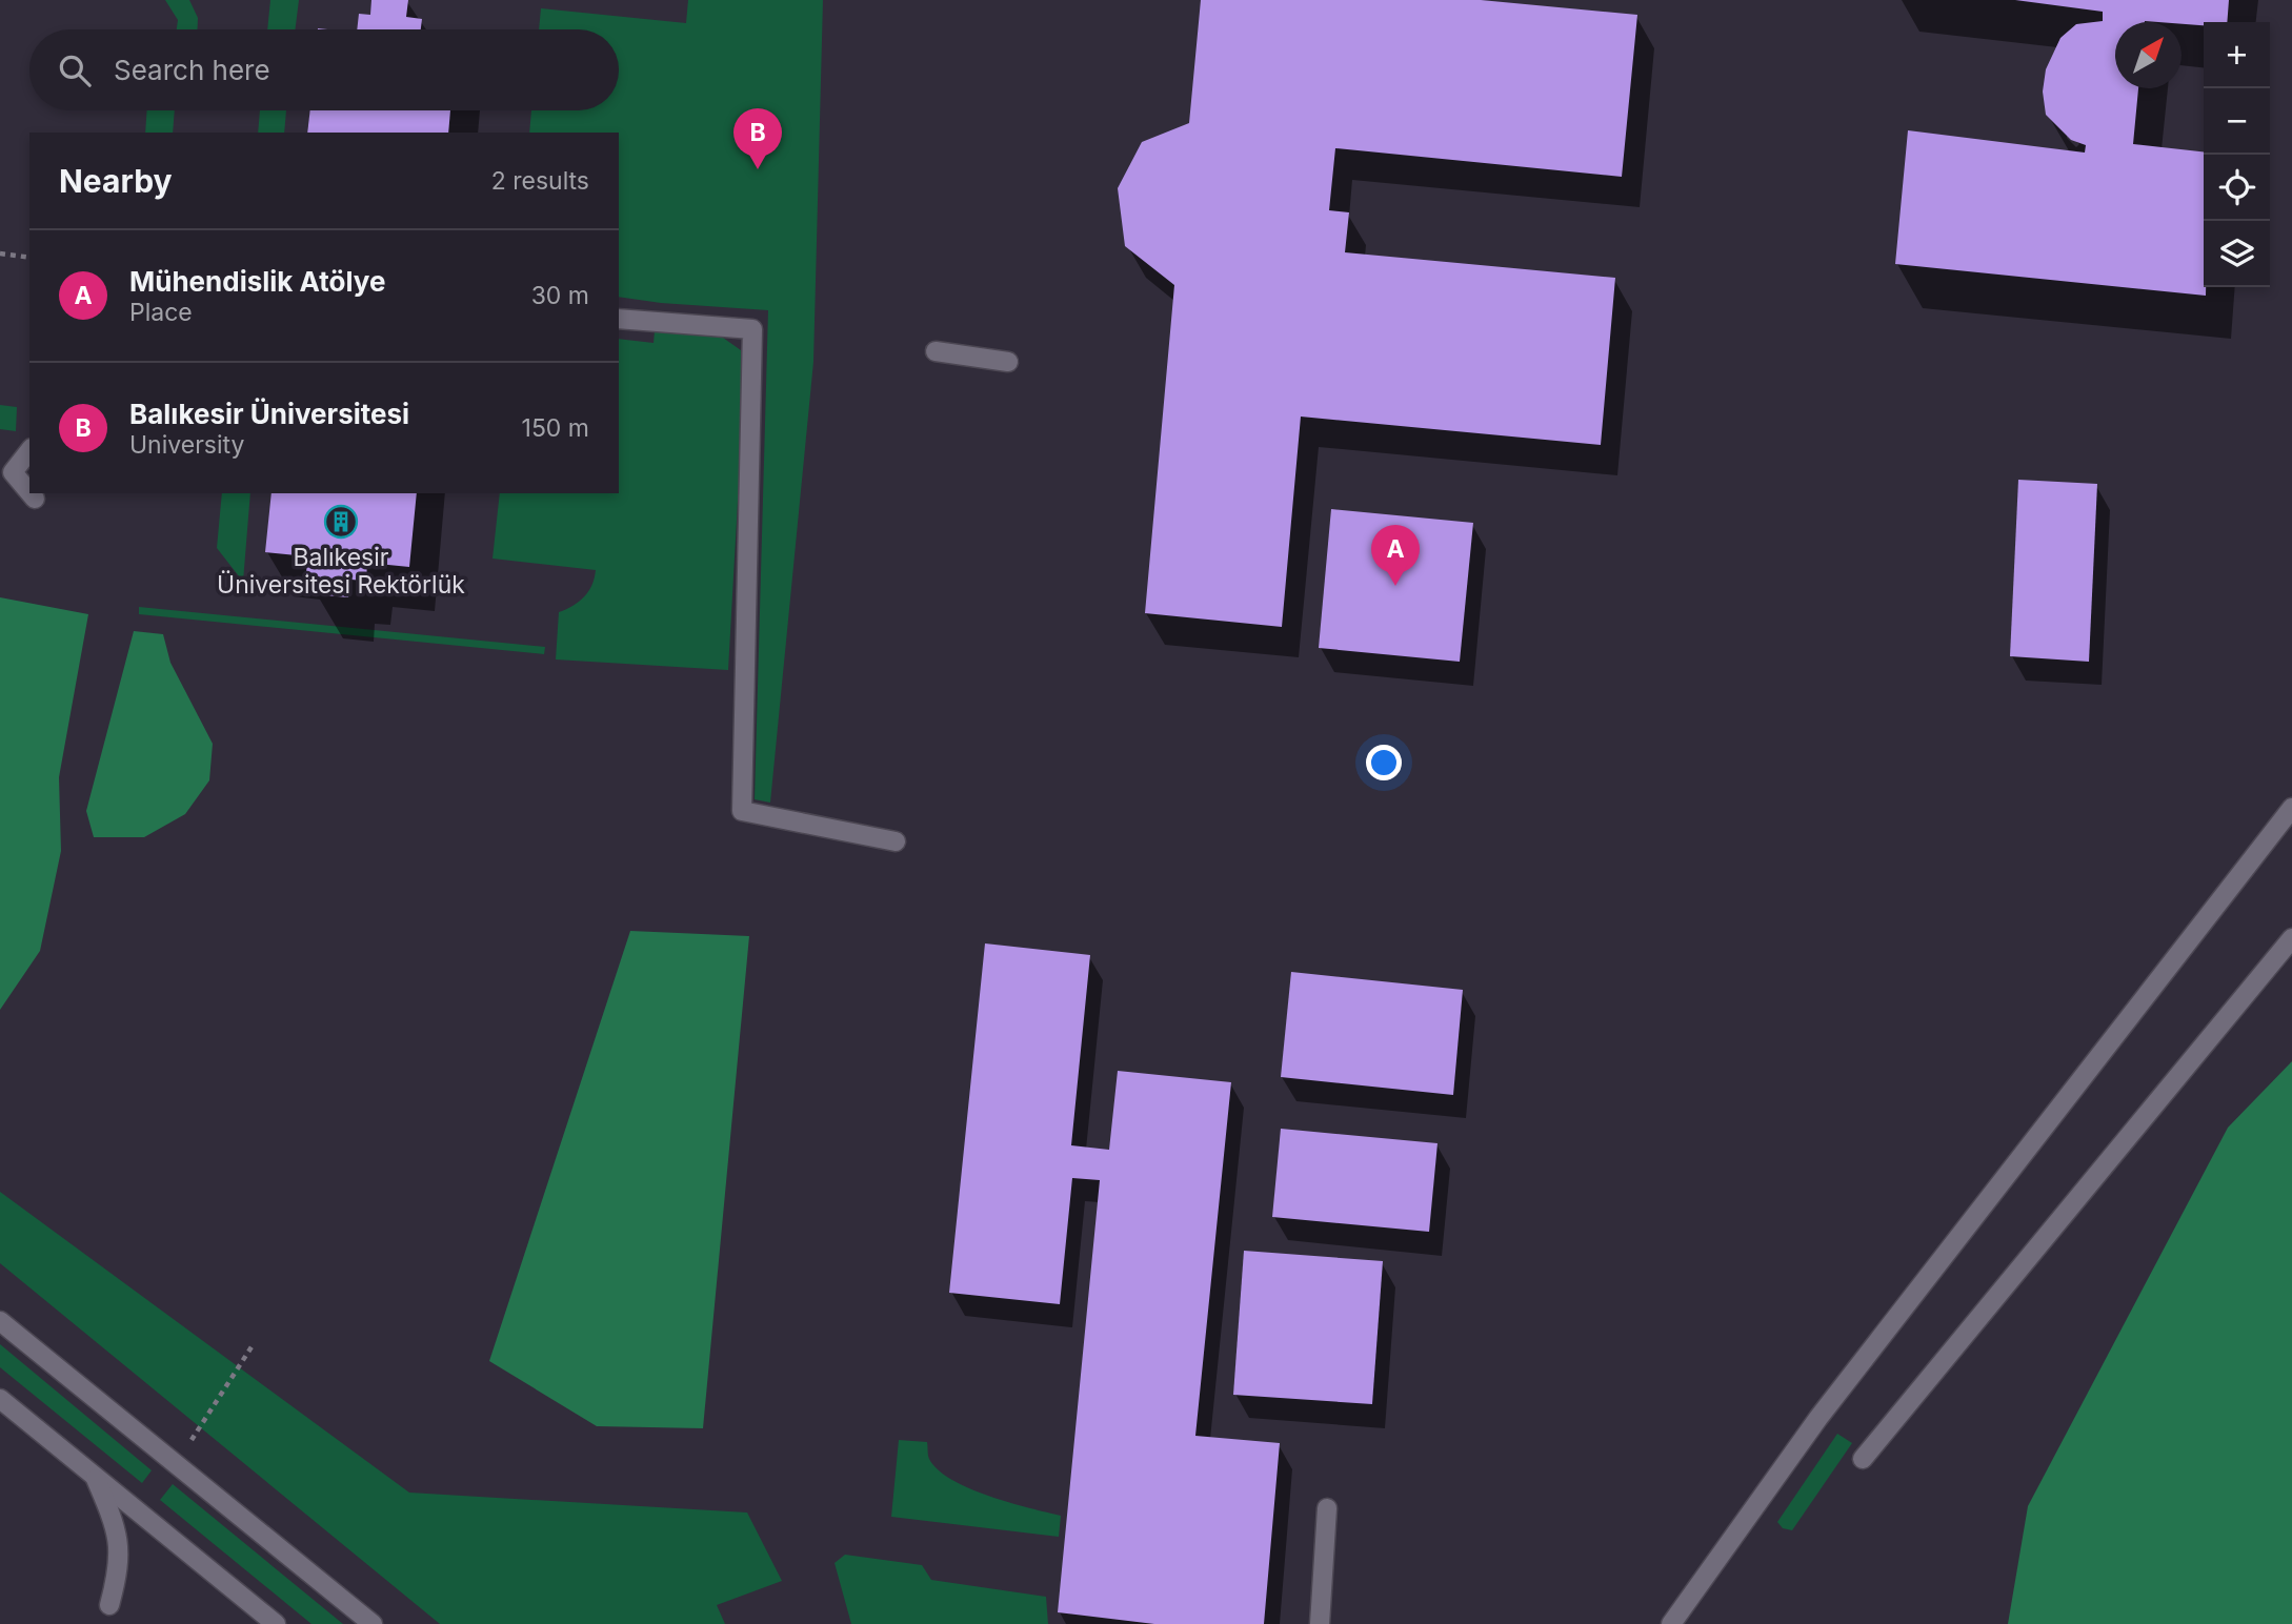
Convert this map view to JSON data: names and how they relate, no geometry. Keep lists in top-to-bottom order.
{
  "places": {
    "building": ["Balıkesir Üniversitesi Rektörlük"]
  },
  "north": "top right",
  "page": {
    "map_buttons": ["+", "−"],
    "search": "Search here",
    "pins": ["B", "A"],
    "heading": ["Nearby", "2 results"],
    "list": [
      {
        "mark": "A",
        "name": "Mühendislik Atölye",
        "note": "Place",
        "value": "30 m"
      },
      {
        "mark": "B",
        "name": "Balıkesir Üniversitesi",
        "note": "University",
        "value": "150 m"
      }
    ]
  }
}
